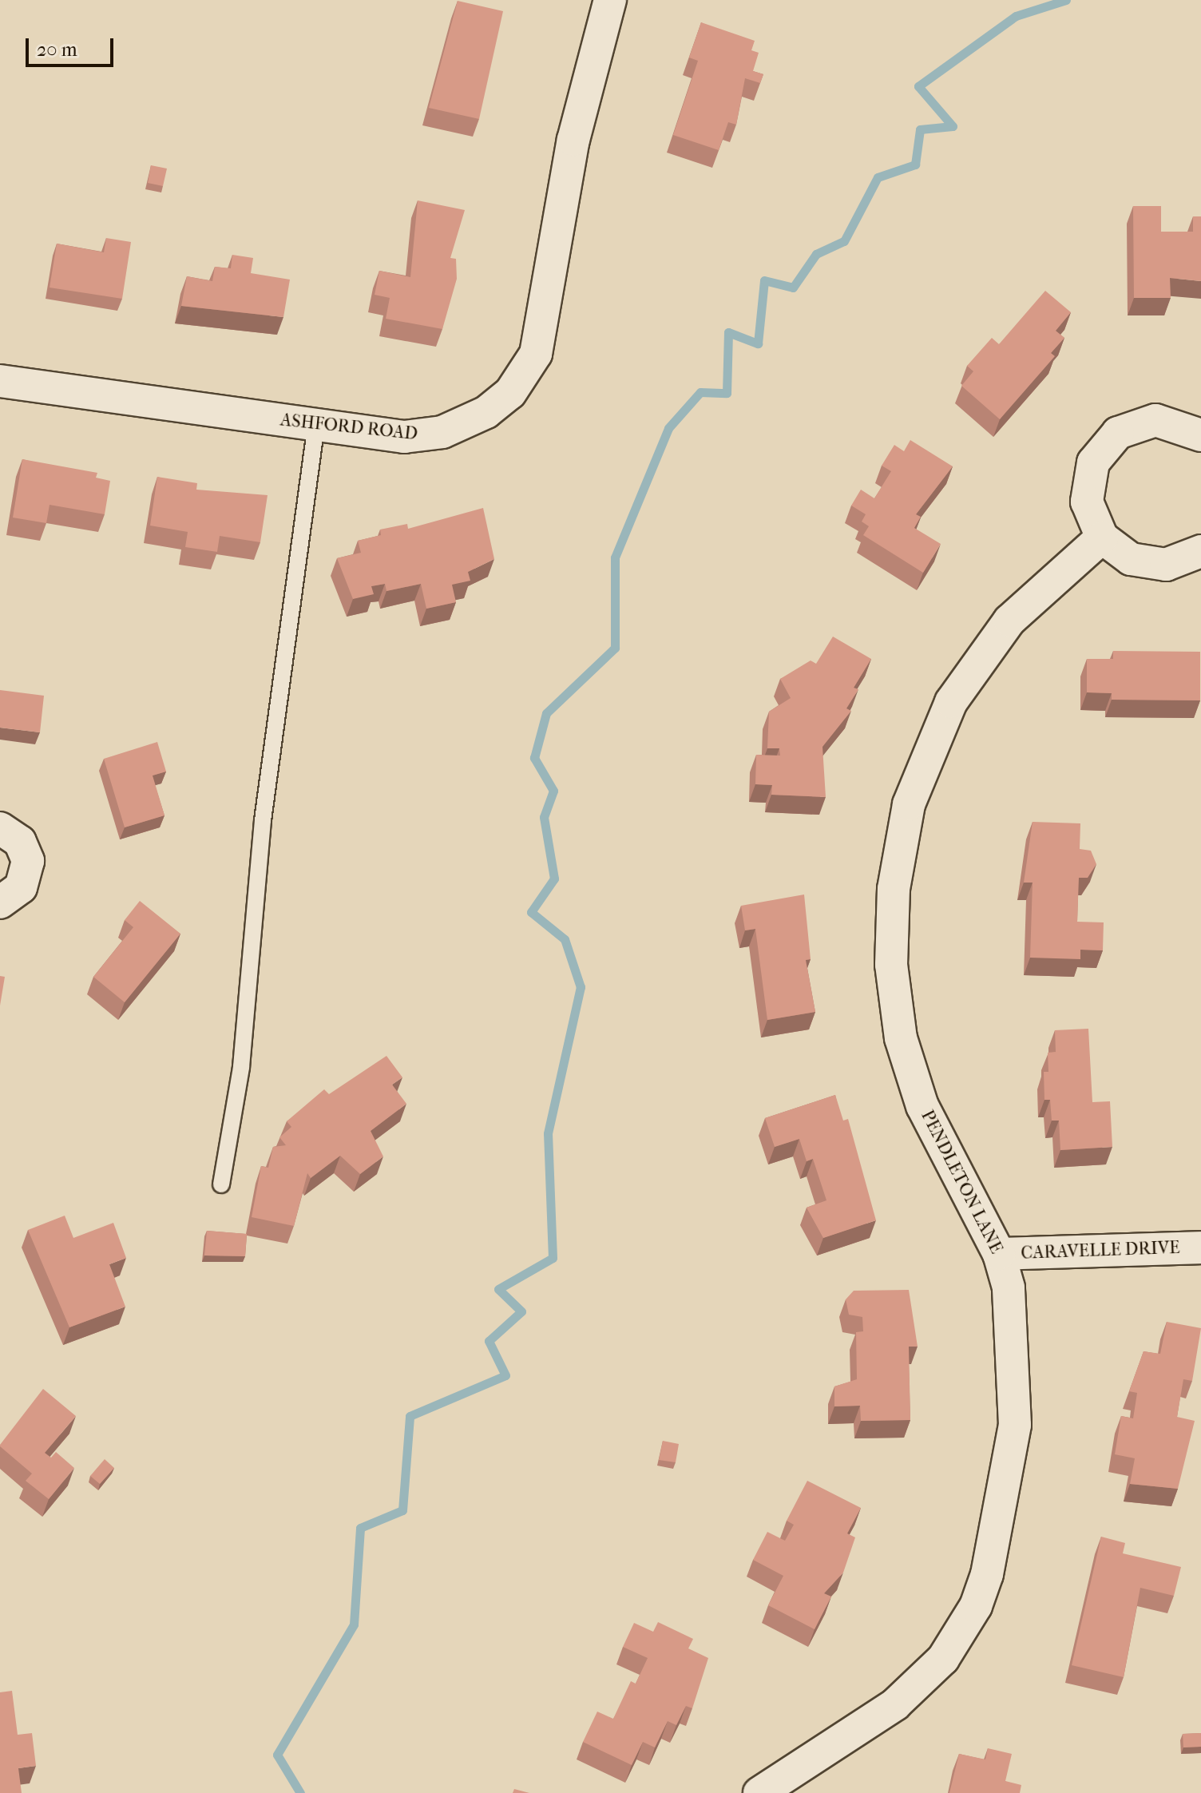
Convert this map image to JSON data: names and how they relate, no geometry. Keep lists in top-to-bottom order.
{
  "streets": {
    "street": ["ASHFORD ROAD", "PENDLETON LANE", "CARAVELLE DRIVE"]
  },
  "crossings": [
    ["PENDLETON LANE", "CARAVELLE DRIVE"]
  ],
  "scale_bar": "20 m"
}
